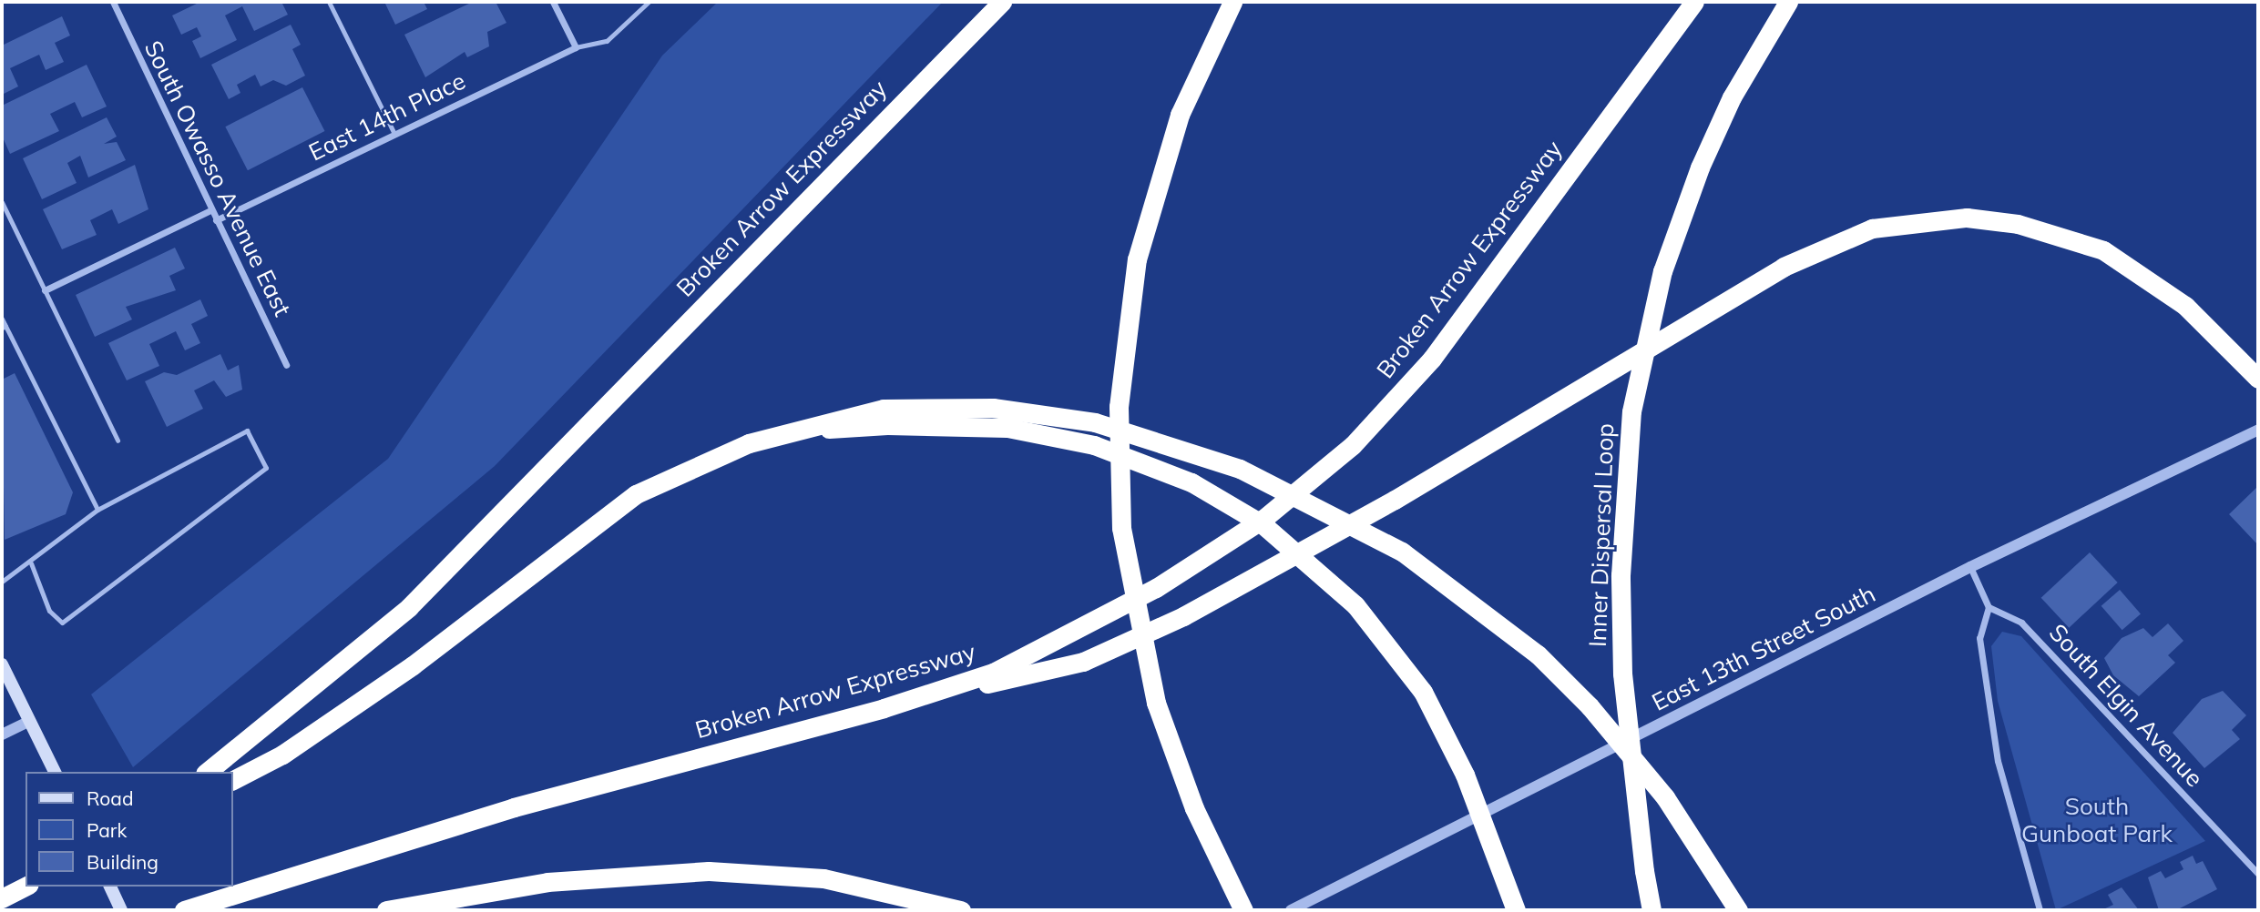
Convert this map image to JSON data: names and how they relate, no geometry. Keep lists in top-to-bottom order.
{
  "streets": {
    "highway": ["Broken Arrow Expressway", "Inner Dispersal Loop"],
    "street": [
      "East 14th Place",
      "South Owasso Avenue East",
      "East 13th Street South",
      "South Elgin Avenue"
    ]
  },
  "crossings": [
    ["East 14th Place", "South Owasso Avenue East"]
  ],
  "parks": ["South Gunboat Park"],
  "legend": ["Road", "Park", "Building"]
}
